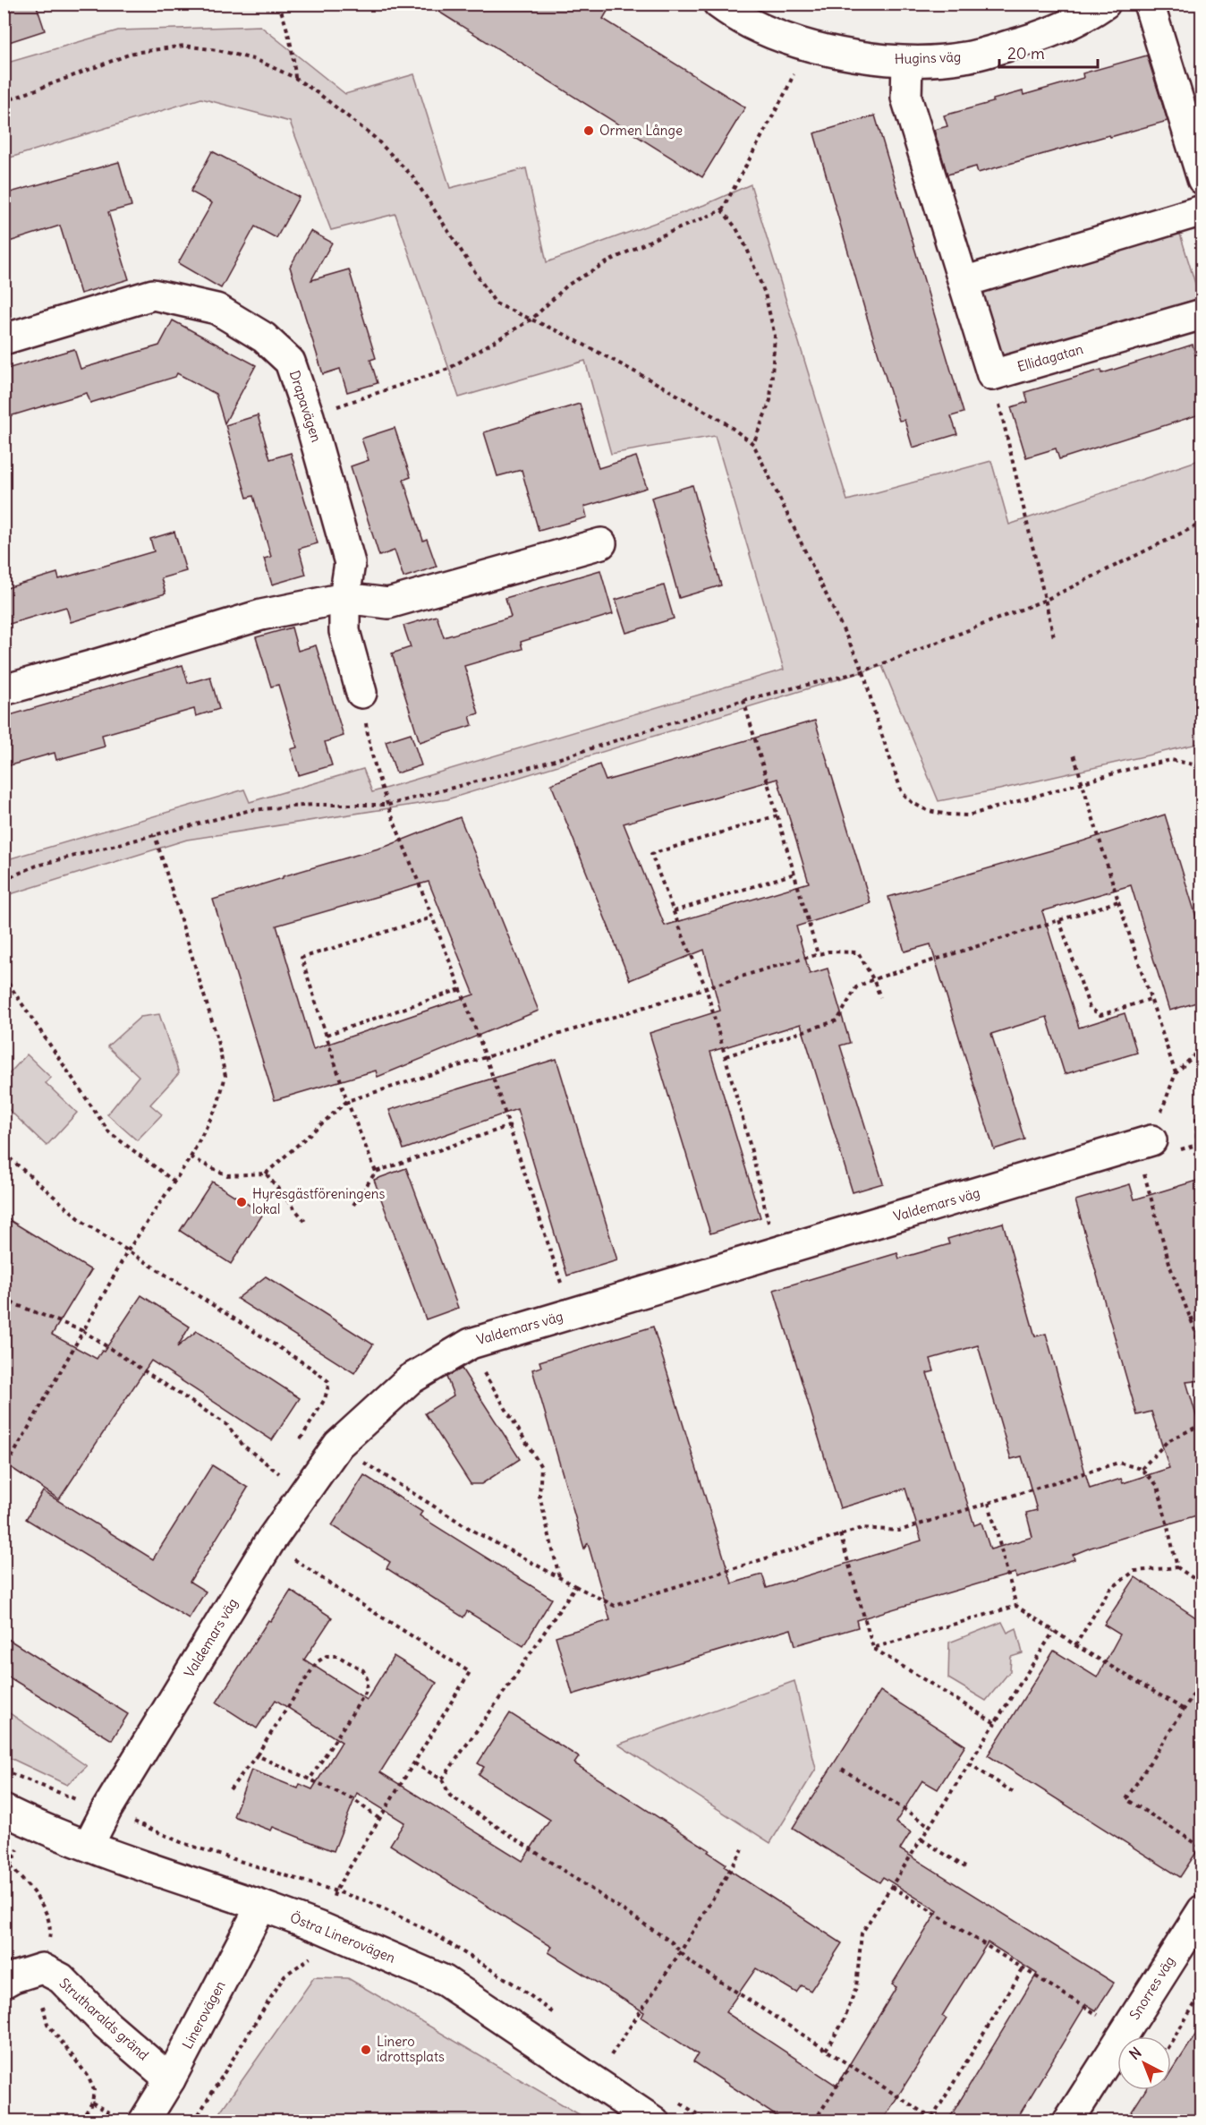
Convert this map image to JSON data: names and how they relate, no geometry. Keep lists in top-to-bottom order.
{
  "streets": {
    "street": [
      "Hugins väg",
      "Ellidagatan",
      "Drapavägen",
      "Valdemars väg",
      "Östra Linerovägen",
      "Snorres väg",
      "Linerovägen",
      "Strutharalds gränd"
    ]
  },
  "crossings": [
    ["Valdemars väg", "Östra Linerovägen"],
    ["Östra Linerovägen", "Linerovägen"],
    ["Linerovägen", "Strutharalds gränd"]
  ],
  "places": ["Ormen Långe", "Hyresgästföreningens lokal", "Linero idrottsplats"],
  "scale_bar": "20 m",
  "north": "top left"
}
